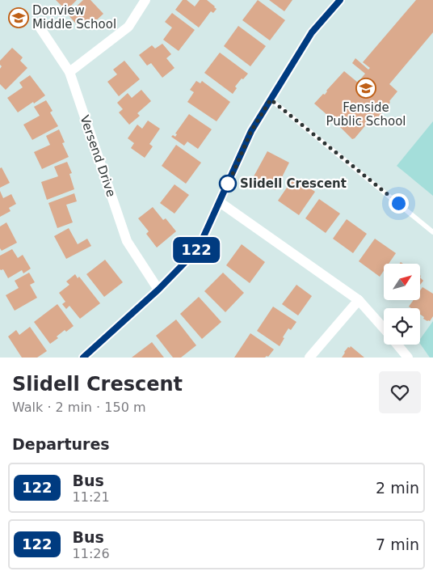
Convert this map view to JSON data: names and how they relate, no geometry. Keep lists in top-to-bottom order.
{
  "streets": {
    "street": ["Versend Drive"]
  },
  "places": {
    "school or university": ["Donview Middle School", "Fenside Public School"],
    "other": ["Slidell Crescent"]
  },
  "lines": ["bus line 122"],
  "north": "top right",
  "page": {
    "on_map": "122",
    "heading": [
      ["Slidell Crescent", "Walk · 2 min · 150 m"],
      "Departures"
    ],
    "list": [
      {
        "mark": "122",
        "name": "Bus",
        "note": "11:21",
        "value": "2 min"
      },
      {
        "mark": "122",
        "name": "Bus",
        "note": "11:26",
        "value": "7 min"
      }
    ]
  }
}
